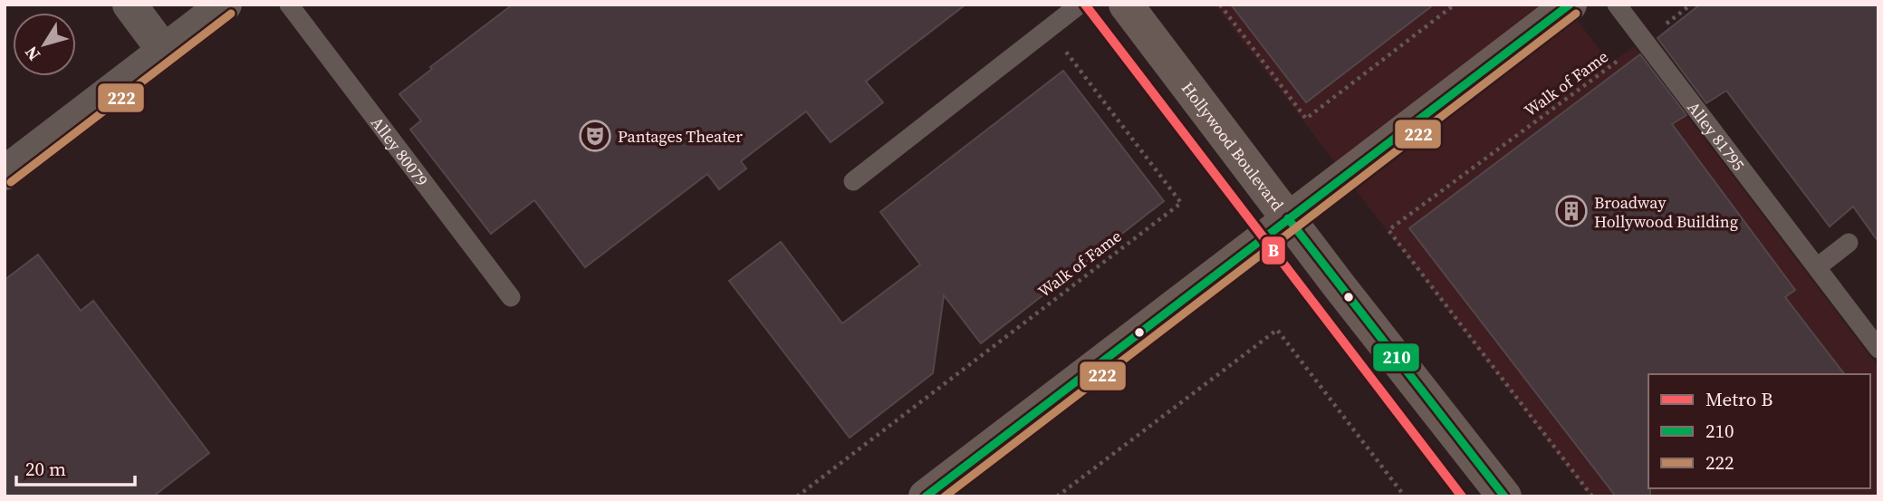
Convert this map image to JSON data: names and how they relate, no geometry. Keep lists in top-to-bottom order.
{
  "streets": {
    "main road": ["Hollywood Boulevard"],
    "lane": ["Alley 81795", "Alley 80079"],
    "path": ["Walk of Fame"]
  },
  "crossings": [
    ["Walk of Fame", "Alley 81795"]
  ],
  "places": {
    "theatre": ["Pantages Theater"],
    "building": ["Broadway Hollywood Building"]
  },
  "lines": ["metro line B", "transit line 210", "transit line 222"],
  "legend": ["Metro B", "210", "222"],
  "scale_bar": "20 m",
  "north": "bottom left"
}
